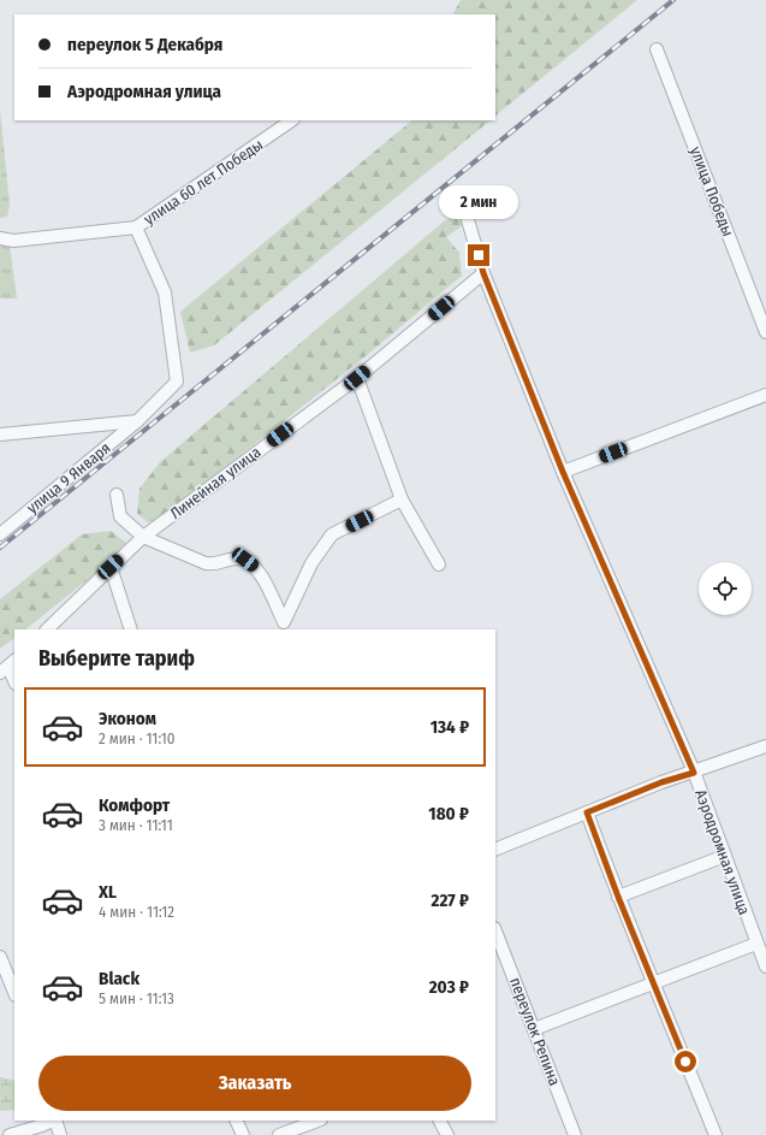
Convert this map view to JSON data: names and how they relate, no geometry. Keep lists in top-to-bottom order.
{
  "streets": {
    "street": [
      "улица 60 лет Победы",
      "улица Победы",
      "улица 9 Января",
      "Линейная улица",
      "Аэродромная улица",
      "переулок Репина"
    ]
  },
  "crossings": [
    ["улица 60 лет Победы", "улица 9 Января"],
    ["Линейная улица", "Аэродромная улица"]
  ],
  "page": {
    "banner": ["переулок 5 Декабря", "Аэродромная улица"],
    "bubble": "2 мин",
    "heading": "Выберите тариф",
    "list": [
      {
        "name": "Эконом",
        "note": "2 мин · 11:10",
        "value": "134 ₽"
      },
      {
        "name": "Комфорт",
        "note": "3 мин · 11:11",
        "value": "180 ₽"
      },
      {
        "name": "XL",
        "note": "4 мин · 11:12",
        "value": "227 ₽"
      },
      {
        "name": "Black",
        "note": "5 мин · 11:13",
        "value": "203 ₽"
      }
    ],
    "buttons": "Заказать"
  }
}
